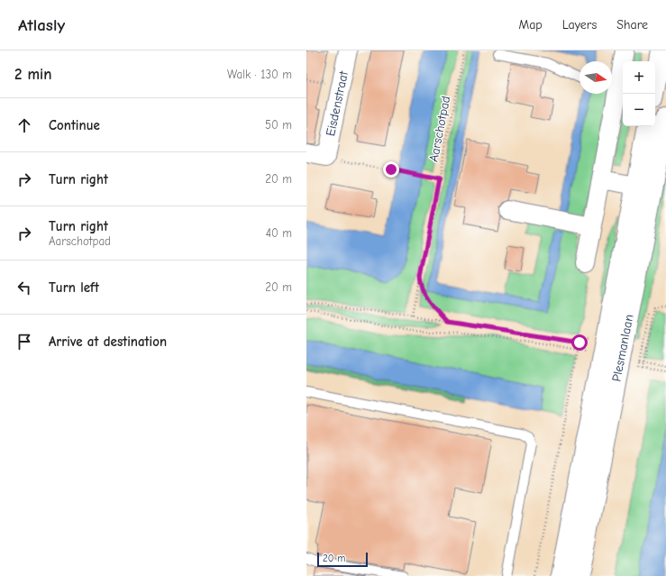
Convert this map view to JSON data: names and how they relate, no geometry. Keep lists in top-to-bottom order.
{
  "streets": {
    "main road": ["Plesmanlaan"],
    "street": ["Eisdenstraat"],
    "path": ["Aarschotpad"]
  },
  "scale_bar": "20 m",
  "north": "right",
  "page": {
    "header": "Atlasly",
    "nav": ["Map", "Layers", "Share"],
    "heading": ["2 min", "Walk · 130 m"],
    "map_buttons": ["+", "−"],
    "list": [
      ["Continue", "50 m"],
      ["Turn right", "20 m"],
      ["Turn right", "Aarschotpad", "40 m"],
      ["Turn left", "20 m"],
      "Arrive at destination"
    ],
    "scale": "20 m"
  }
}
